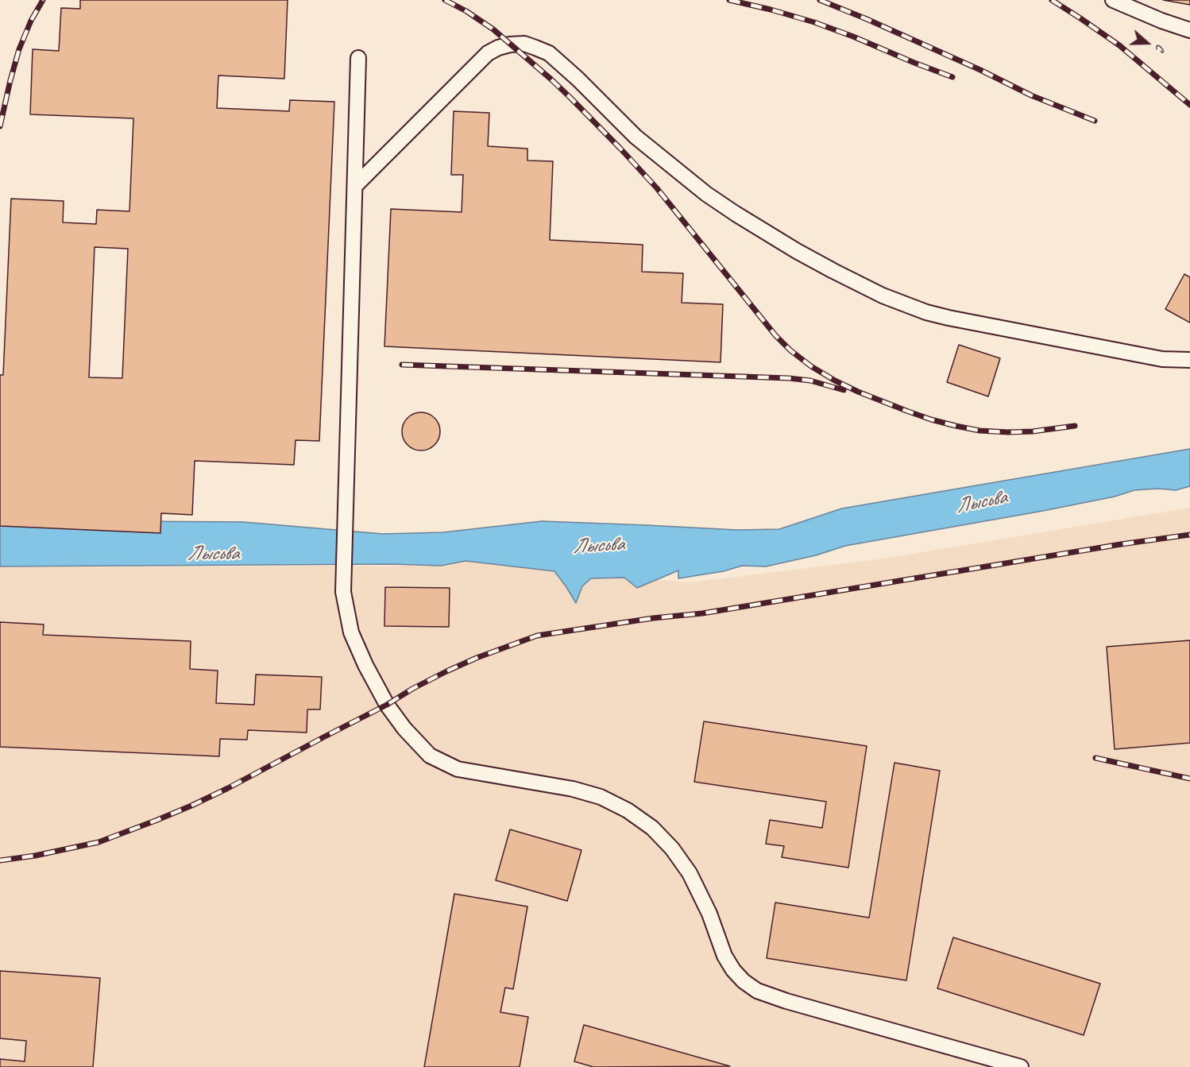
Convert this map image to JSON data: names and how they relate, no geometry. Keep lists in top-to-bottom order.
{
  "water": ["Лысьва"],
  "north": "right"
}
